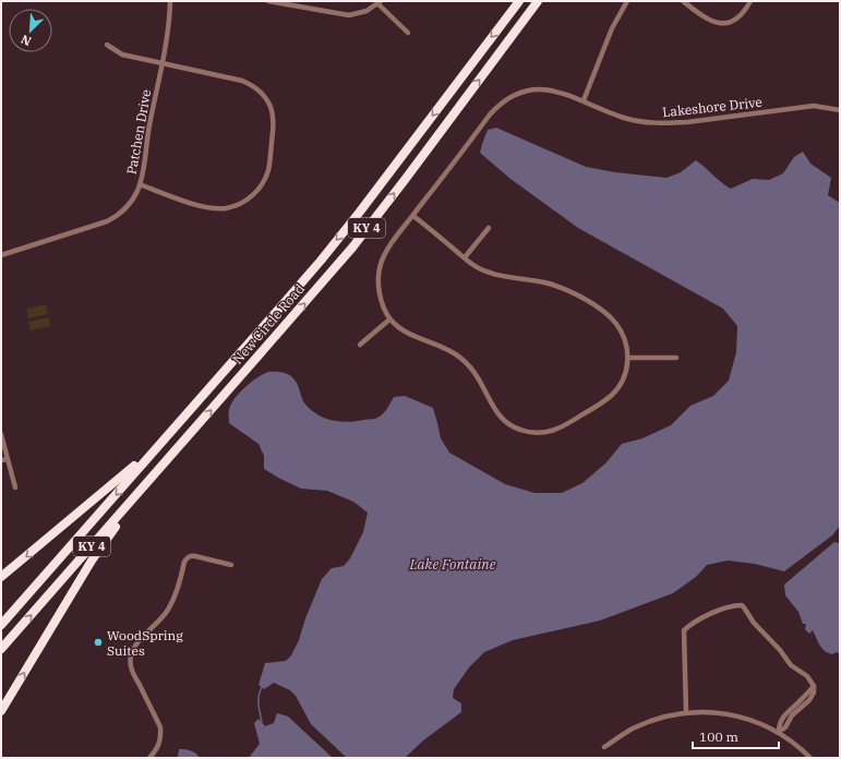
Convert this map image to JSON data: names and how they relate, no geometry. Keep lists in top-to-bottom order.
{
  "streets": {
    "highway": ["KY 4", "New Circle Road"],
    "street": ["Lakeshore Drive", "Patchen Drive"]
  },
  "water": ["Lake Fontaine"],
  "places": ["WoodSpring Suites"],
  "scale_bar": "100 m",
  "north": "bottom left"
}
